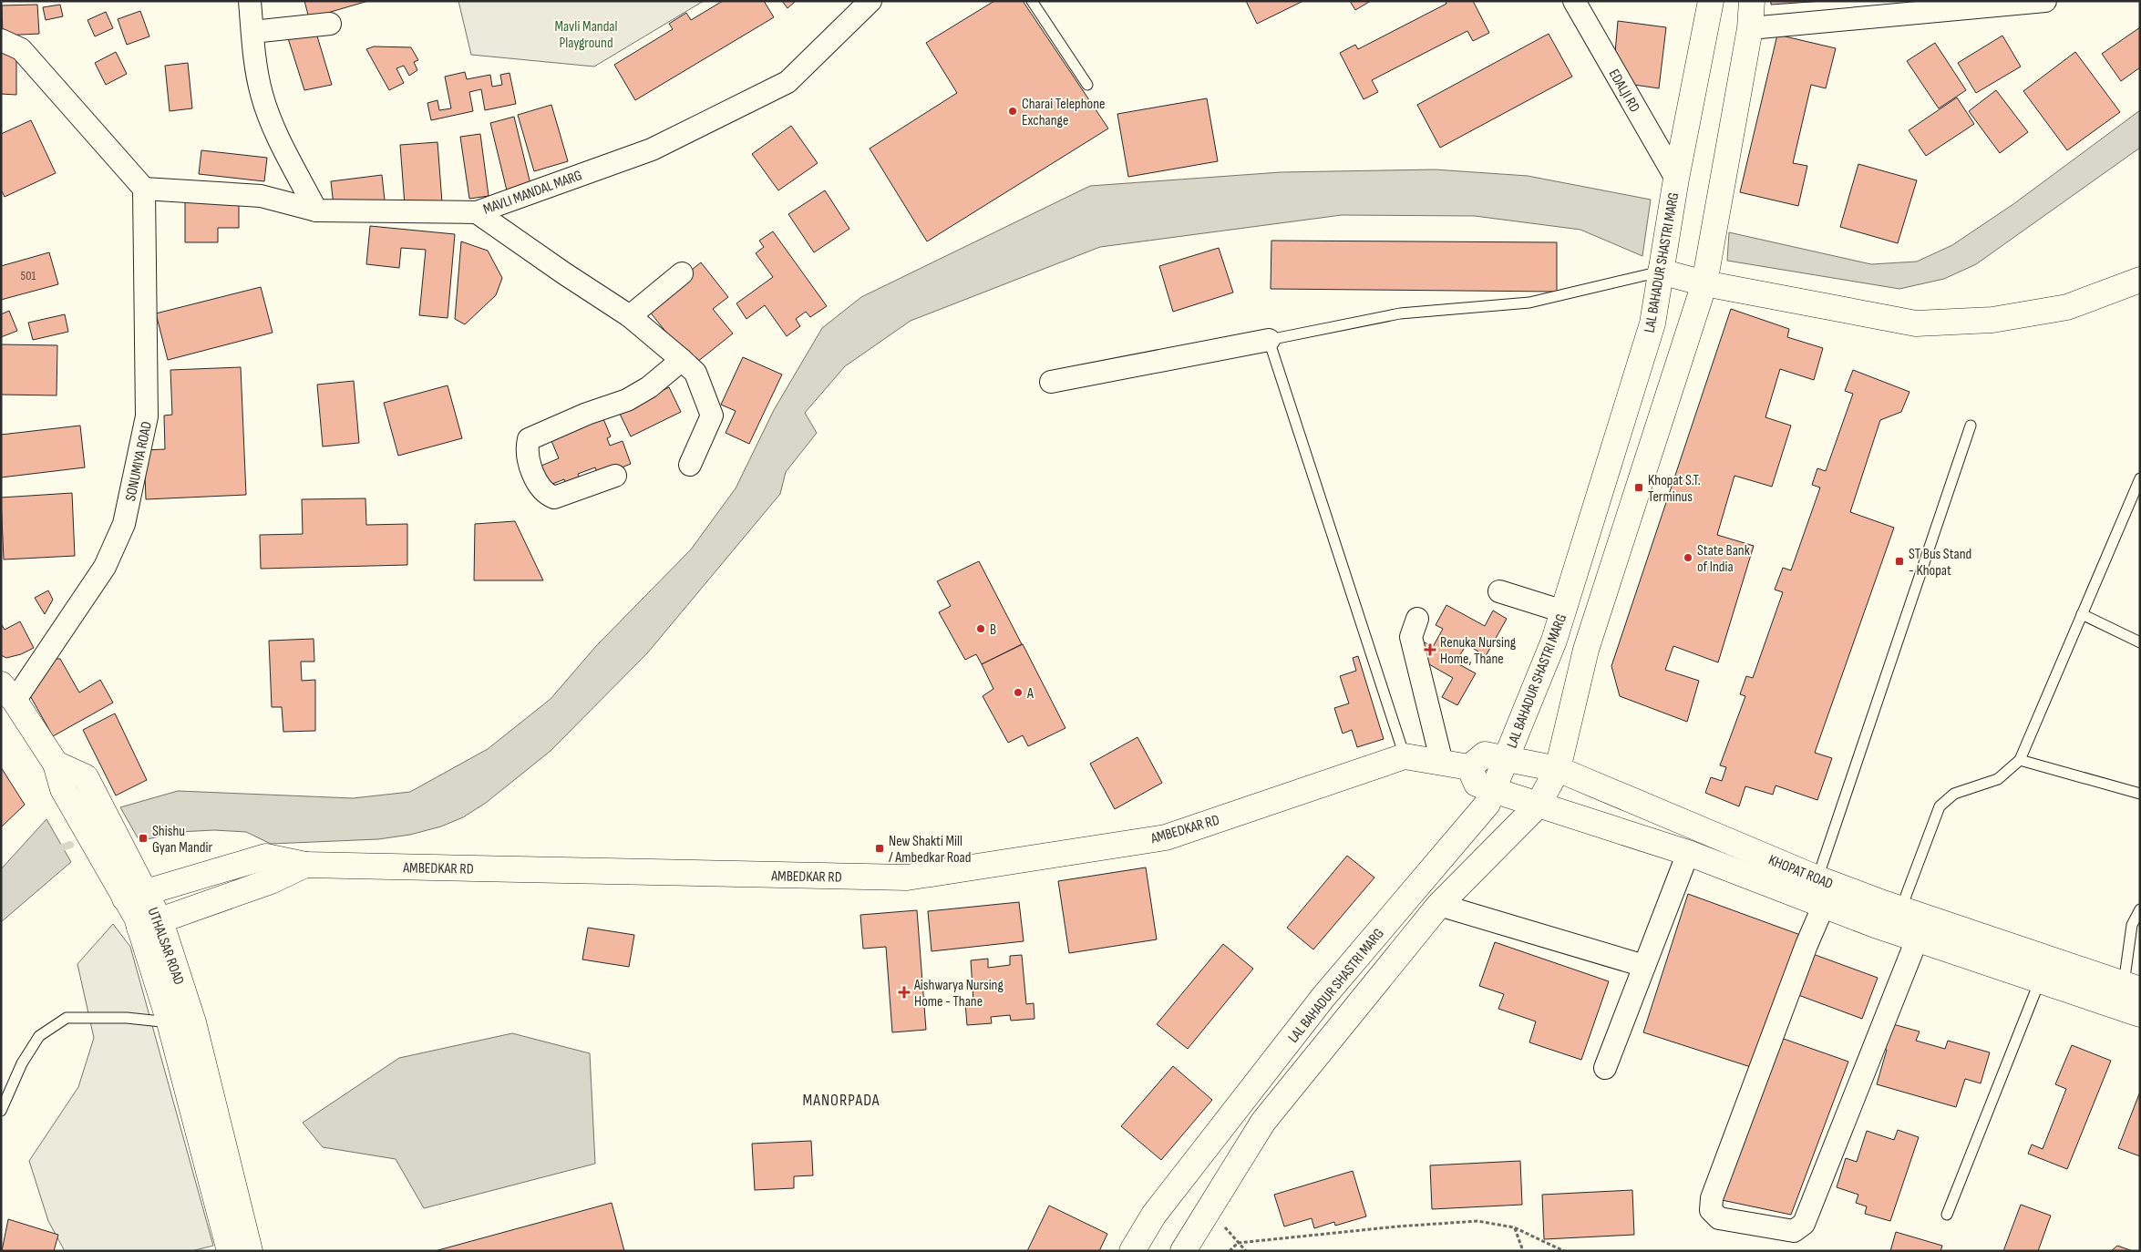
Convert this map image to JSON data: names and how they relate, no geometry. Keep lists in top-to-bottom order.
{
  "streets": {
    "main road": [
      "LAL BAHADUR SHASTRI MARG",
      "AMBEDKAR RD",
      "KHOPAT ROAD",
      "UTHALSAR ROAD"
    ],
    "street": ["EDALJI RD", "MAVLI MANDAL MARG", "SONUMIYA ROAD"]
  },
  "crossings": [
    ["EDALJI RD", "LAL BAHADUR SHASTRI MARG"],
    ["MAVLI MANDAL MARG", "SONUMIYA ROAD"],
    ["LAL BAHADUR SHASTRI MARG", "KHOPAT ROAD"],
    ["SONUMIYA ROAD", "UTHALSAR ROAD"],
    ["AMBEDKAR RD", "KHOPAT ROAD"],
    ["AMBEDKAR RD", "UTHALSAR ROAD"]
  ],
  "districts": ["MANORPADA"],
  "parks": ["Mavli Mandal Playground"],
  "places": {
    "other": [
      "Charai Telephone Exchange",
      "State Bank of India",
      "B",
      "A"
    ],
    "transit": [
      "Khopat S.T. Terminus",
      "ST Bus Stand - Khopat",
      "Shishu Gyan Mandir",
      "New Shakti Mill / Ambedkar Road"
    ],
    "health": ["Renuka Nursing Home, Thane", "Aishwarya Nursing Home - Thane"]
  },
  "house_numbers": ["501"]
}
